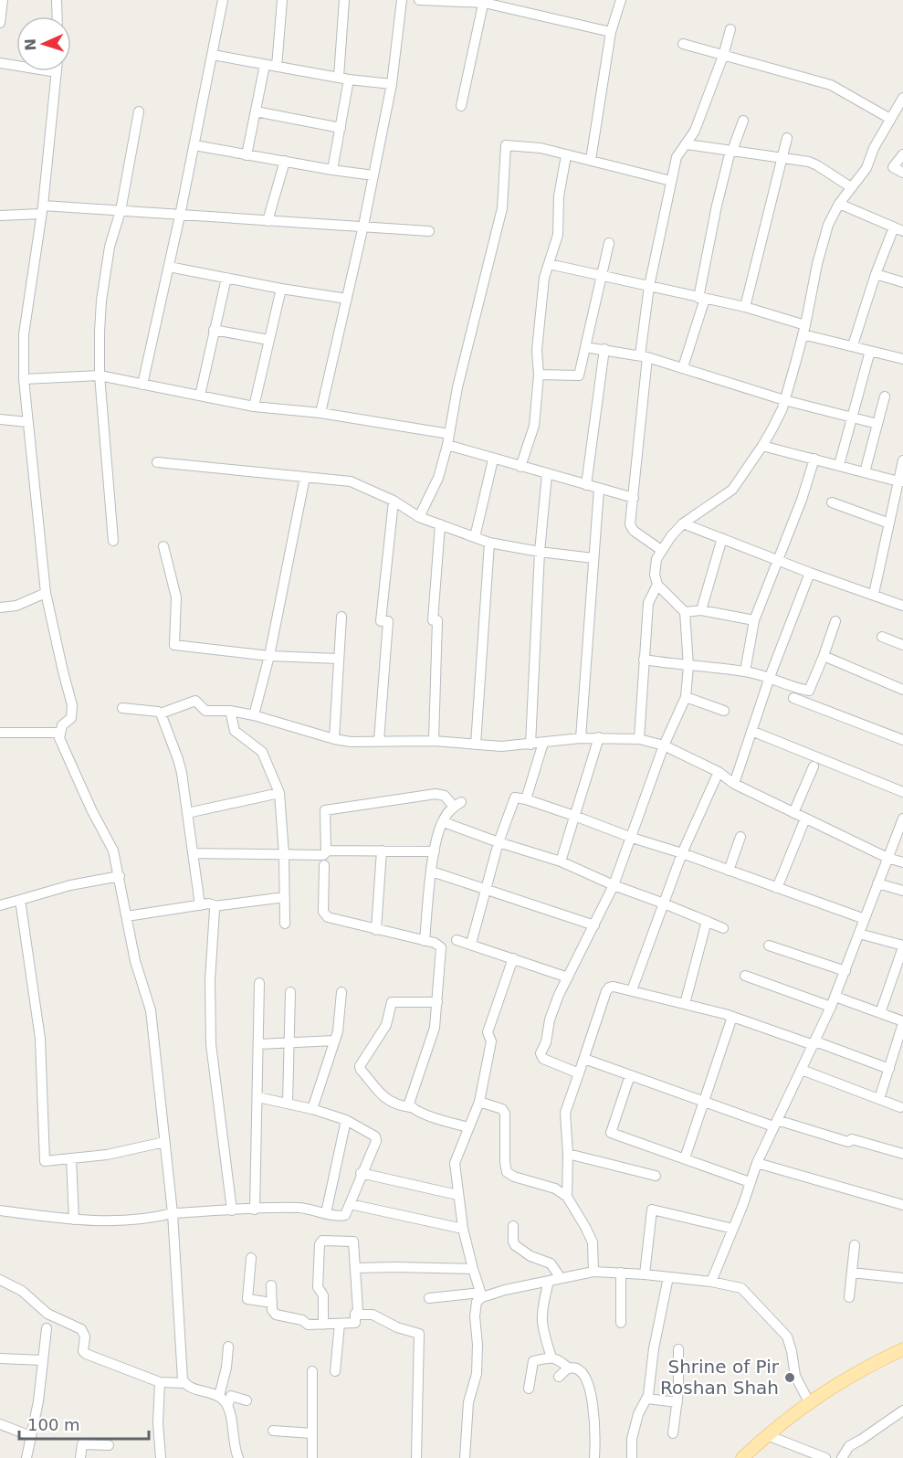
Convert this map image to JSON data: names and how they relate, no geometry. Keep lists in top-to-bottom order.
{
  "places": ["Shrine of Pir Roshan Shah"],
  "scale_bar": "100 m",
  "north": "left"
}
